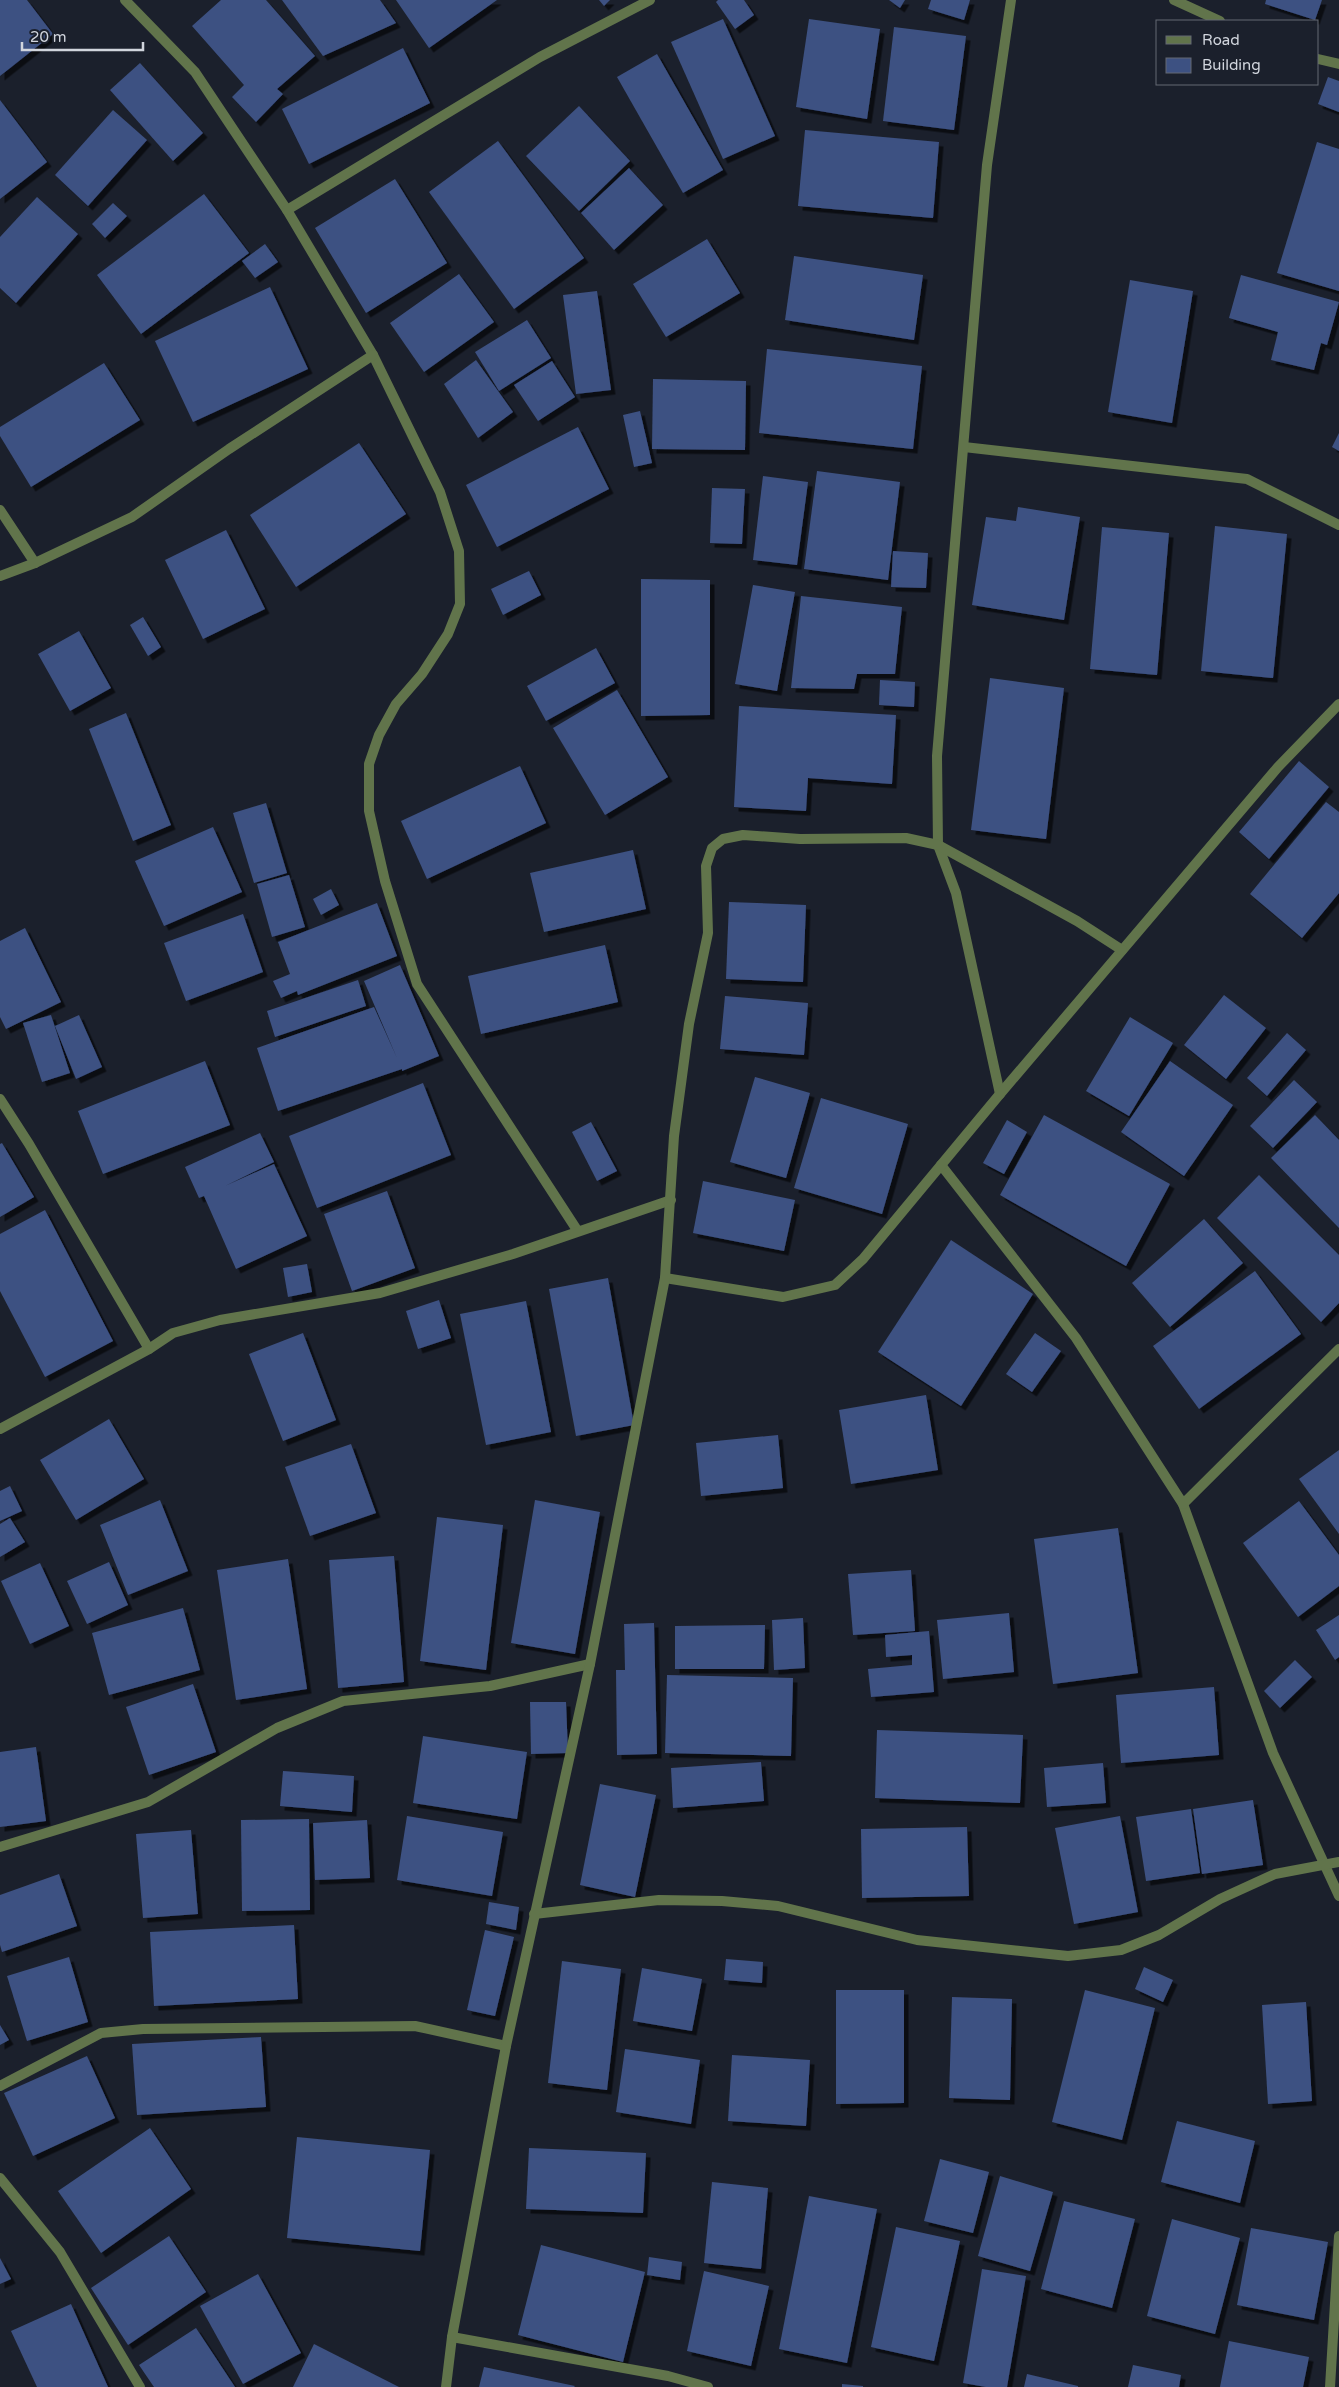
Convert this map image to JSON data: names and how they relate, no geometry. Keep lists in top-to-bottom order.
{
  "legend": ["Road", "Building"],
  "scale_bar": "20 m"
}
